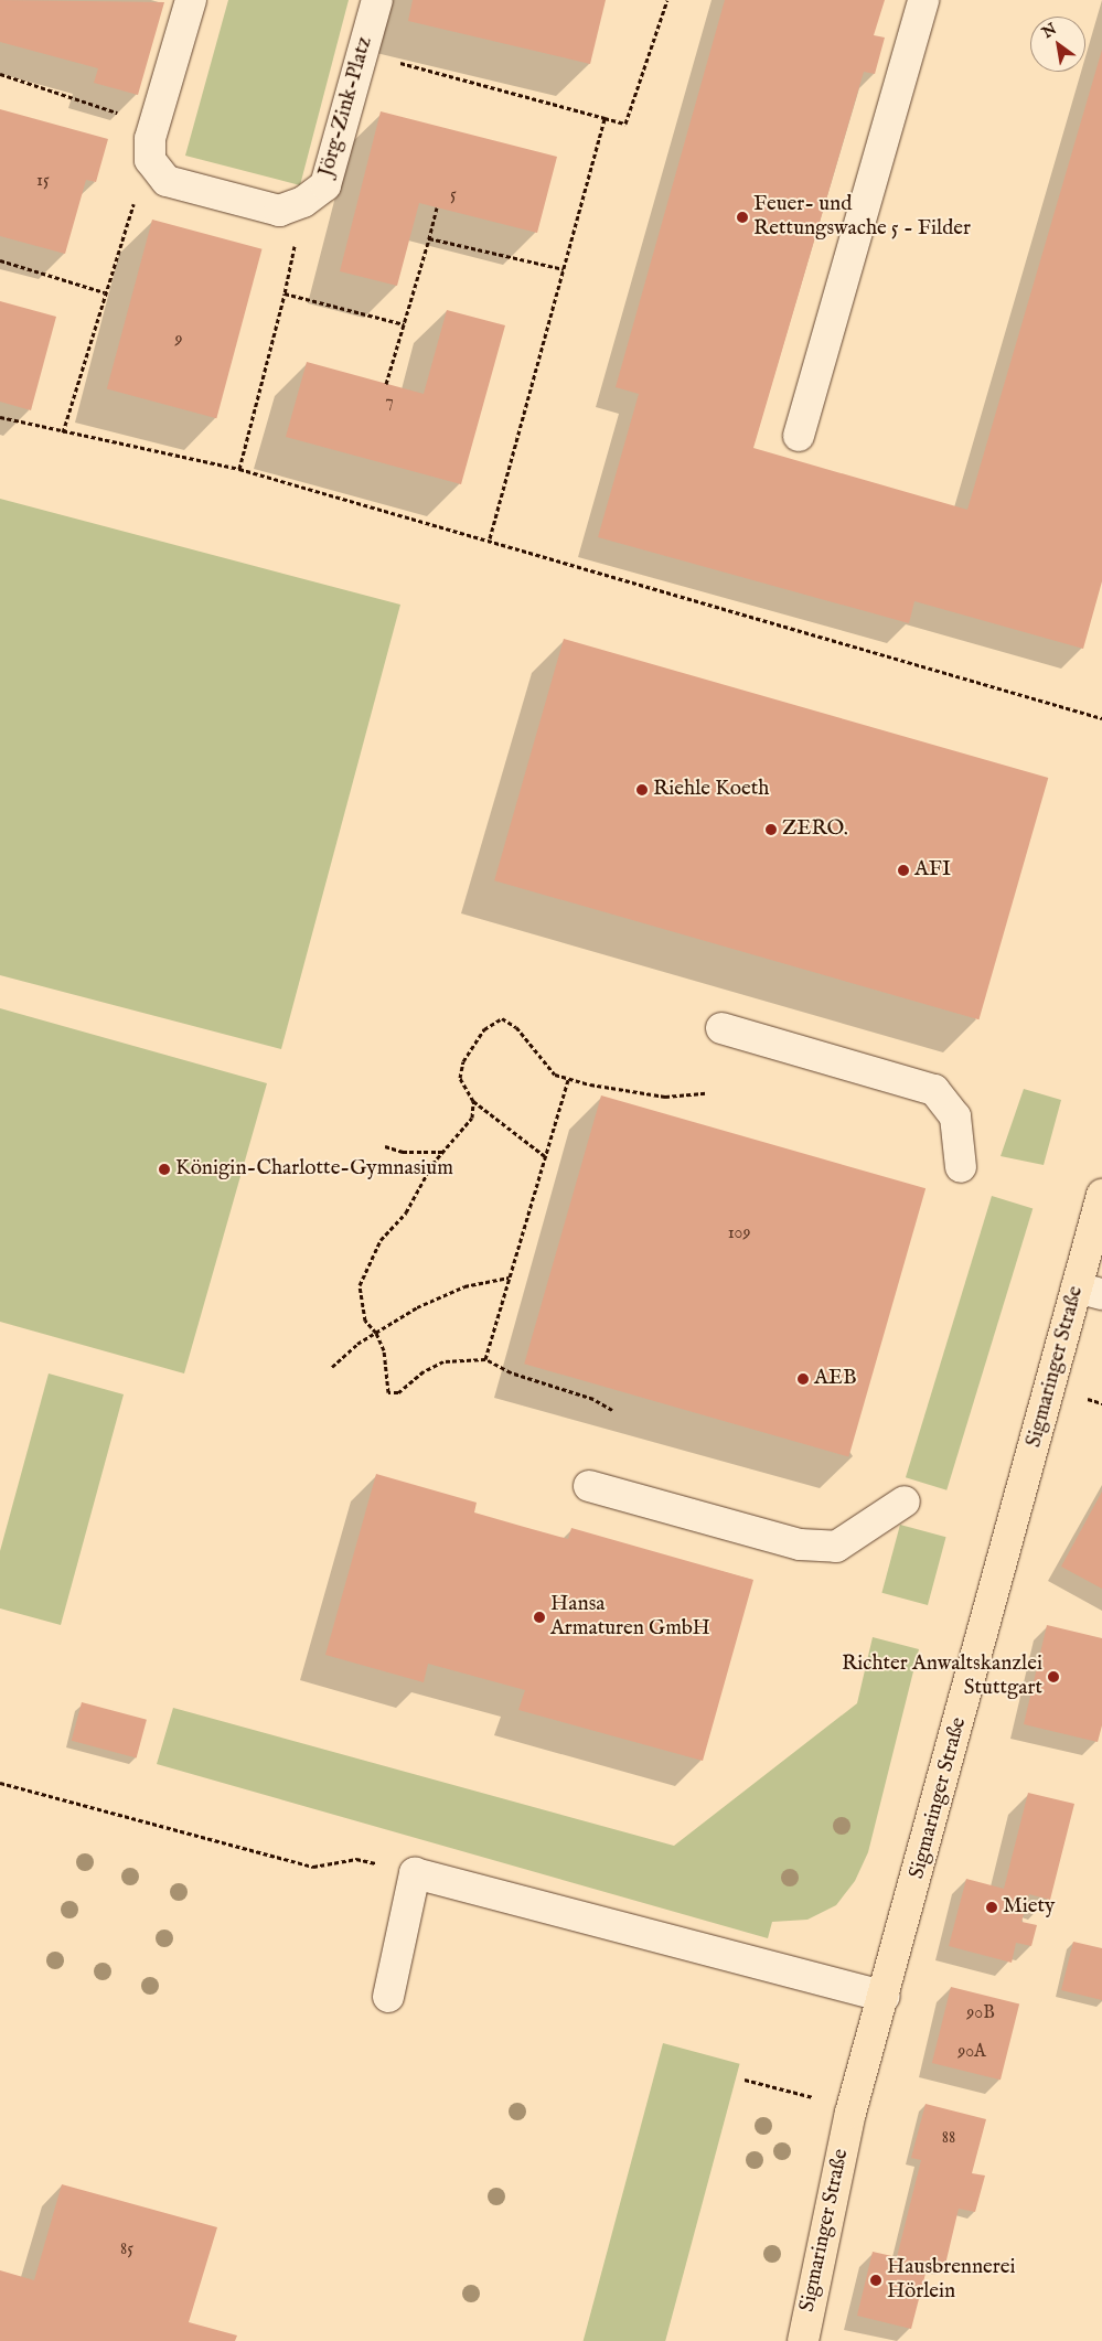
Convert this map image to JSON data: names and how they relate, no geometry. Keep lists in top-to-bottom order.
{
  "streets": {
    "main road": ["Sigmaringer Straße"],
    "lane": ["Jörg-Zink-Platz"]
  },
  "places": [
    "Feuer- und Rettungswache 5 - Filder",
    "Riehle Koeth",
    "ZERO.",
    "AFI",
    "Königin-Charlotte-Gymnasium",
    "AEB",
    "Hansa Armaturen GmbH",
    "Richter Anwaltskanzlei Stuttgart",
    "Miety",
    "Hausbrennerei Hörlein"
  ],
  "house_numbers": [
    "15",
    "5",
    "9",
    "7",
    "109",
    "90B",
    "90A",
    "88",
    "85"
  ],
  "north": "top left"
}
